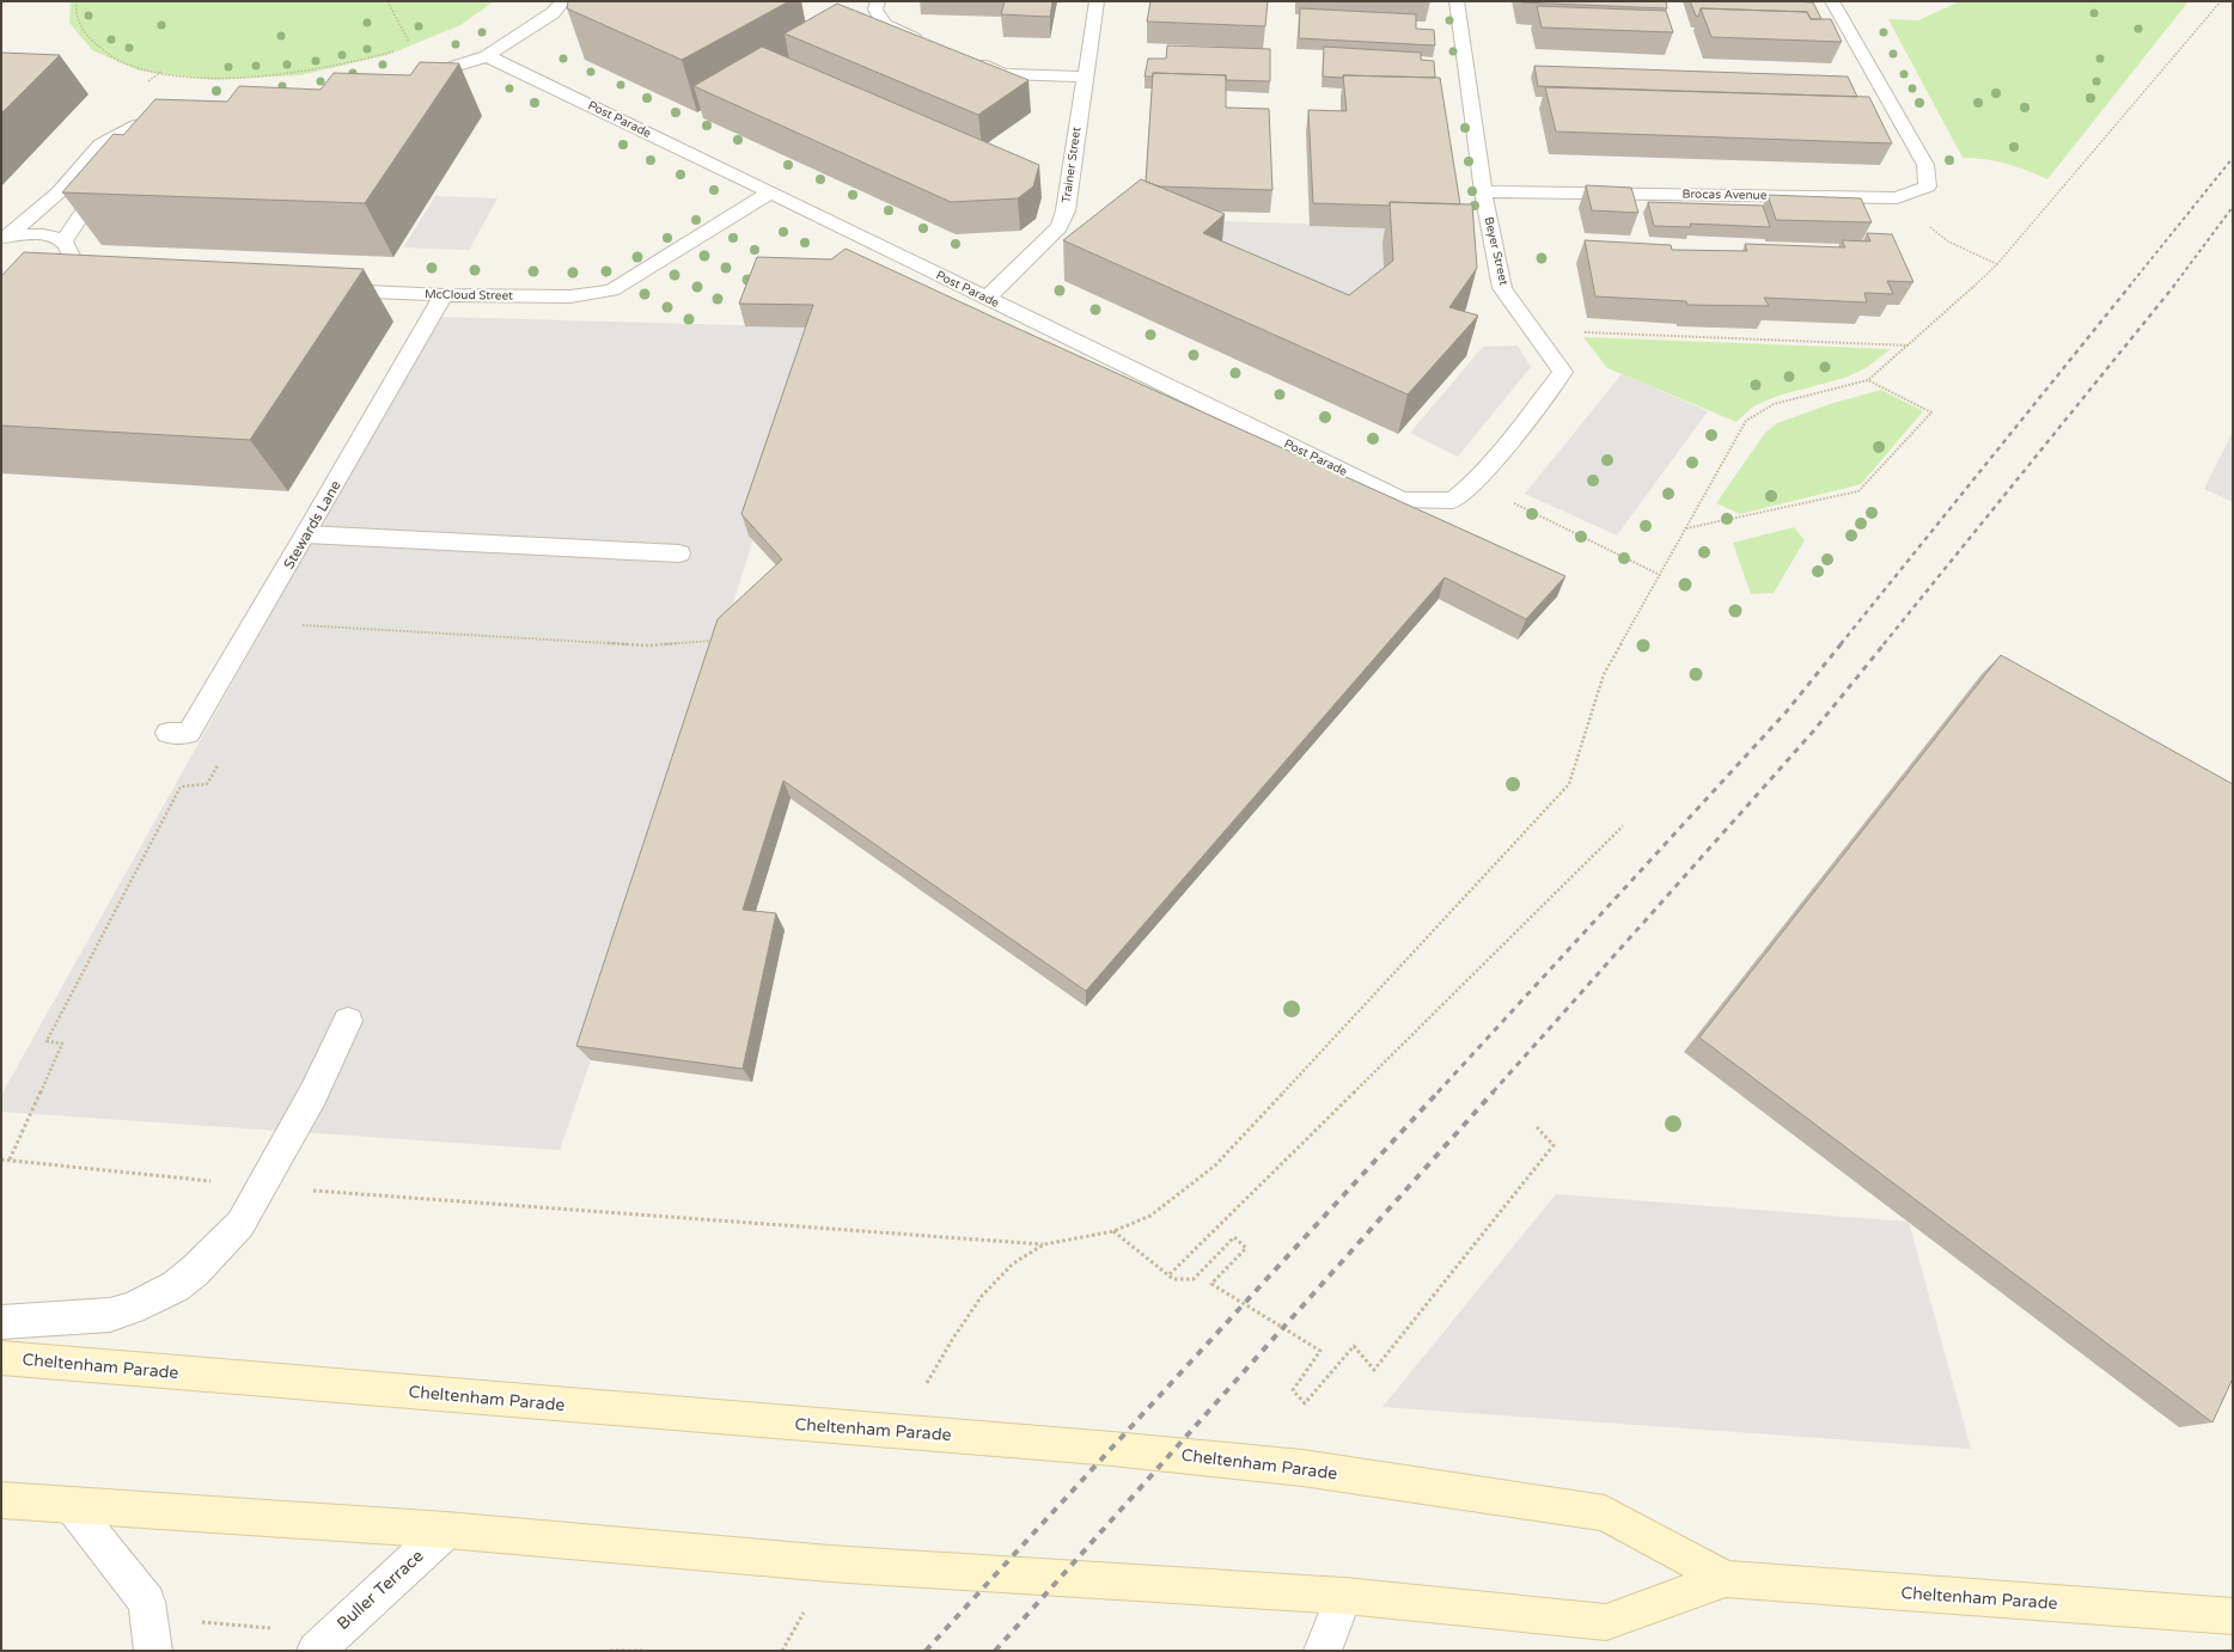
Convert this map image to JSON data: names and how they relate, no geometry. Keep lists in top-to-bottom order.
{
  "streets": {
    "main road": ["Cheltenham Parade"],
    "street": [
      "Post Parade",
      "Trainer Street",
      "Brocas Avenue",
      "Beyer Street",
      "McCloud Street",
      "Stewards Lane",
      "Buller Terrace"
    ]
  },
  "crossings": [
    ["Post Parade", "Trainer Street"],
    ["Post Parade", "Beyer Street"],
    ["Post Parade", "McCloud Street"],
    ["Brocas Avenue", "Beyer Street"],
    ["McCloud Street", "Stewards Lane"],
    ["Cheltenham Parade", "Buller Terrace"]
  ]
}
